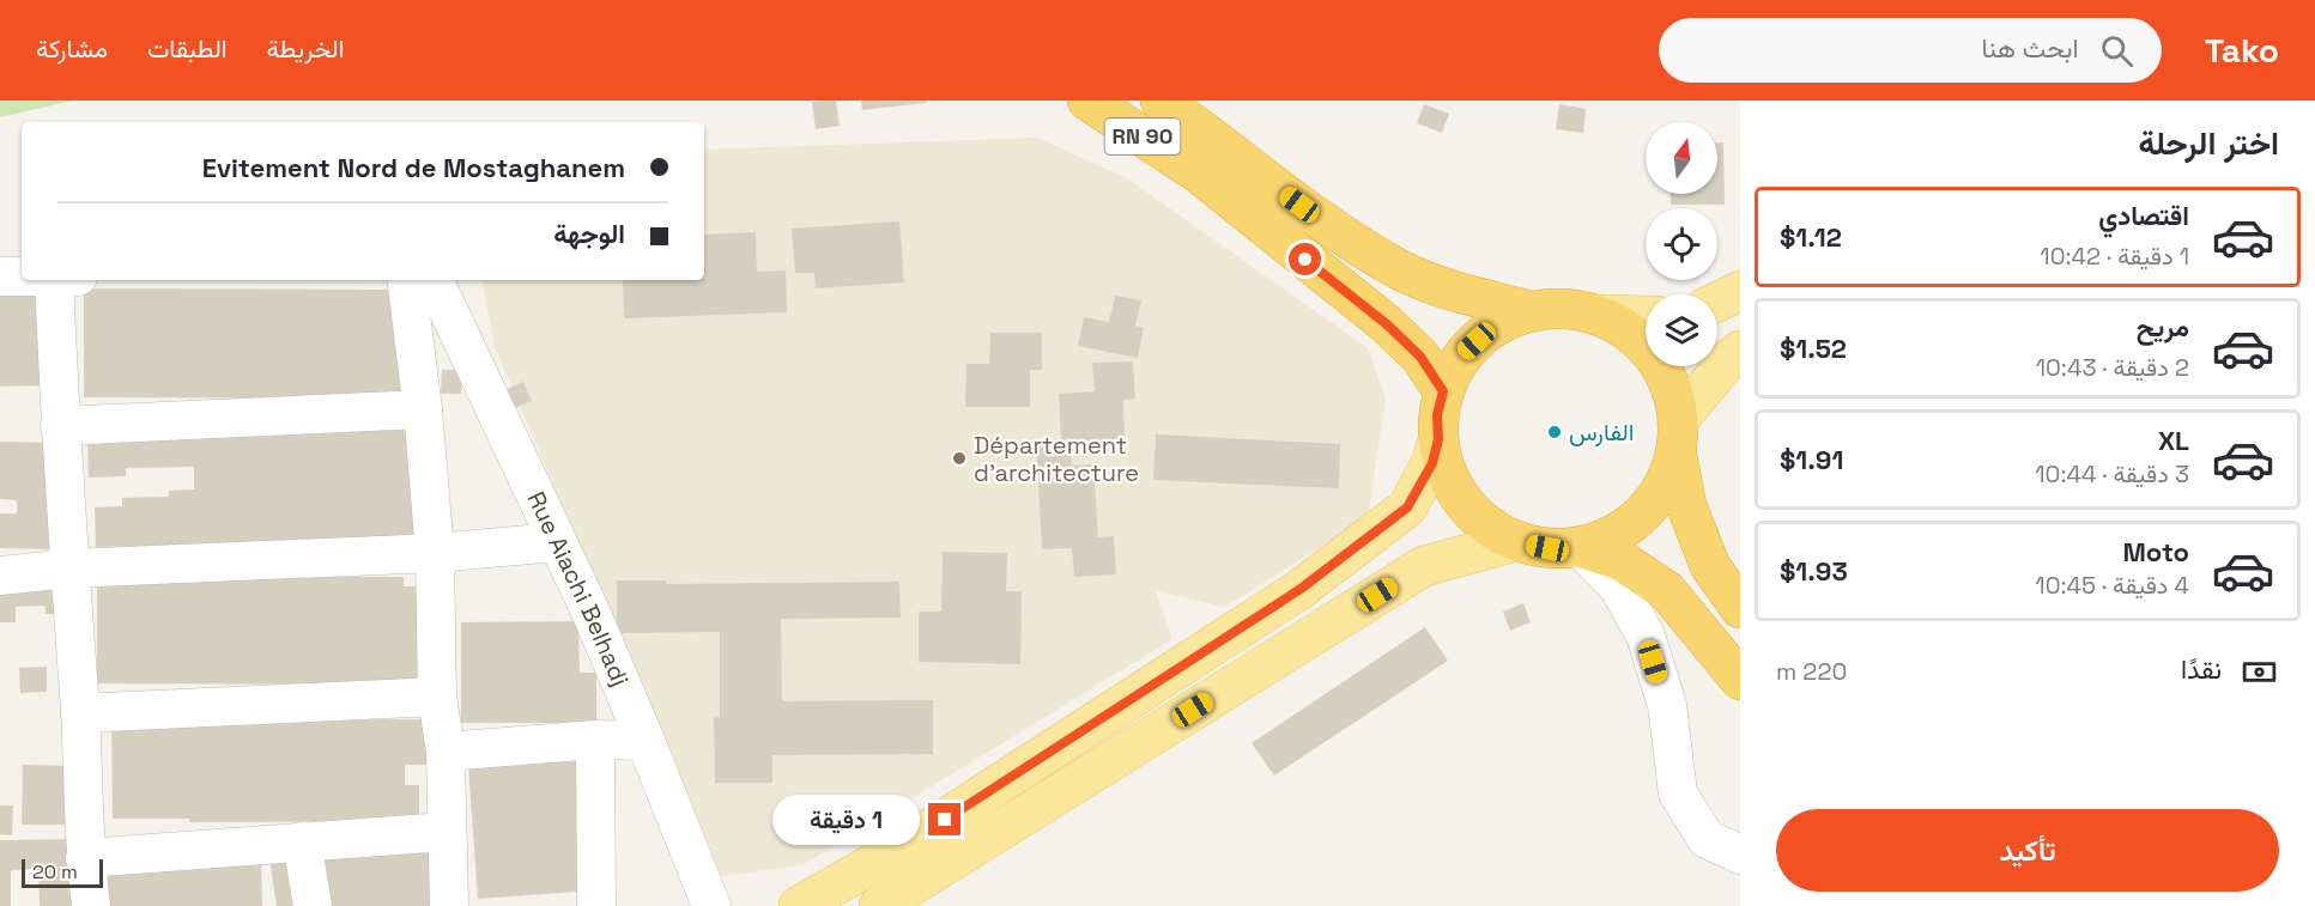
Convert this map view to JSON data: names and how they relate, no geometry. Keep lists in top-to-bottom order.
{
  "streets": {
    "highway": ["RN 90"],
    "street": ["Rue Aiachi Belhadj"]
  },
  "places": ["الفارس", "Département d'architecture"],
  "scale_bar": "20 m",
  "north": "top",
  "page": {
    "header": "Tako",
    "search": "ابحث هنا",
    "nav": ["الخريطة", "الطبقات", "مشاركة"],
    "heading": "اختر الرحلة",
    "banner": ["Evitement Nord de Mostaghanem", "الوجهة"],
    "list": [
      {
        "name": "اقتصادي",
        "note": "1 دقيقة · 10:42",
        "value": "$1.12"
      },
      {
        "name": "مريح",
        "note": "2 دقيقة · 10:43",
        "value": "$1.52"
      },
      {
        "name": "XL",
        "note": "3 دقيقة · 10:44",
        "value": "$1.91"
      },
      {
        "name": "Moto",
        "note": "4 دقيقة · 10:45",
        "value": "$1.93"
      }
    ],
    "pay": ["نقدًا", "220 m"],
    "buttons": "تأكيد",
    "bubble": "1 دقيقة",
    "scale": "20 m"
  }
}
